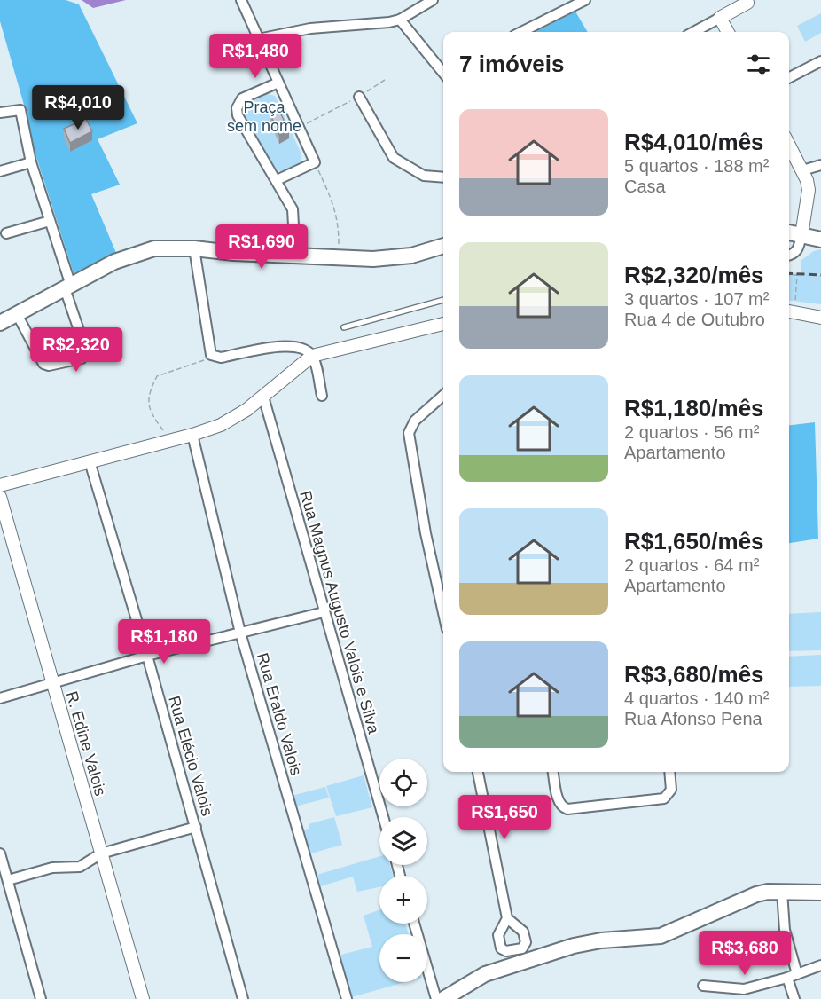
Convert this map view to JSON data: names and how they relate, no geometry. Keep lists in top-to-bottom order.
{
  "streets": {
    "street": [
      "Rua Magnus Augusto Valois e Silva",
      "Rua Eraldo Valois",
      "R. Edine Valois",
      "Rua Elécio Valois"
    ]
  },
  "parks": ["Praça sem nome"],
  "page": {
    "heading": "7 imóveis",
    "price": [
      "R$1,480",
      "R$4,010",
      "R$1,690",
      "R$2,320",
      "R$1,180",
      "R$1,650",
      "R$3,680"
    ],
    "list": [
      {
        "name": "R$4,010/mês",
        "note": "5 quartos · 188 m² · Casa"
      },
      {
        "name": "R$2,320/mês",
        "note": "3 quartos · 107 m² · Rua 4 de Outubro"
      },
      {
        "name": "R$1,180/mês",
        "note": "2 quartos · 56 m² · Apartamento"
      },
      {
        "name": "R$1,650/mês",
        "note": "2 quartos · 64 m² · Apartamento"
      },
      {
        "name": "R$3,680/mês",
        "note": "4 quartos · 140 m² · Rua Afonso Pena"
      }
    ],
    "map_buttons": ["+", "−"]
  }
}
